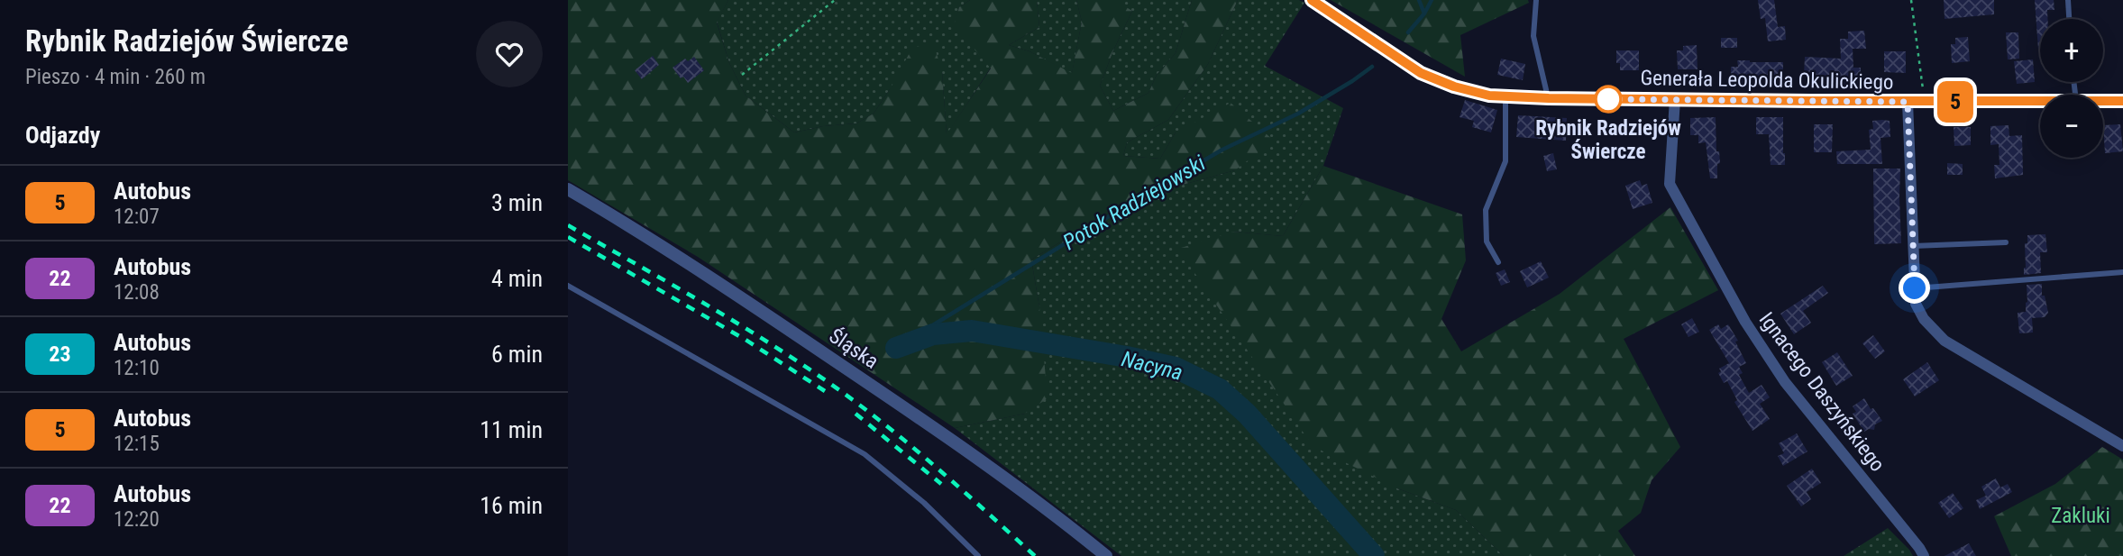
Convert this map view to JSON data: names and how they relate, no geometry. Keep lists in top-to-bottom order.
{
  "streets": {
    "street": ["Generała Leopolda Okulickiego", "Śląska", "Ignacego Daszyńskiego"]
  },
  "crossings": [
    ["Generała Leopolda Okulickiego", "Ignacego Daszyńskiego"]
  ],
  "water": ["Potok Radziejowski", "Nacyna"],
  "parks": ["Zakluki"],
  "places": ["Rybnik Radziejów Świercze"],
  "lines": ["bus line 5"],
  "page": {
    "heading": [
      ["Rybnik Radziejów Świercze", "Pieszo · 4 min · 260 m"],
      "Odjazdy"
    ],
    "on_map": "5",
    "map_buttons": ["+", "−"],
    "list": [
      {
        "mark": "5",
        "name": "Autobus",
        "note": "12:07",
        "value": "3 min"
      },
      {
        "mark": "22",
        "name": "Autobus",
        "note": "12:08",
        "value": "4 min"
      },
      {
        "mark": "23",
        "name": "Autobus",
        "note": "12:10",
        "value": "6 min"
      },
      {
        "mark": "5",
        "name": "Autobus",
        "note": "12:15",
        "value": "11 min"
      },
      {
        "mark": "22",
        "name": "Autobus",
        "note": "12:20",
        "value": "16 min"
      }
    ]
  }
}
